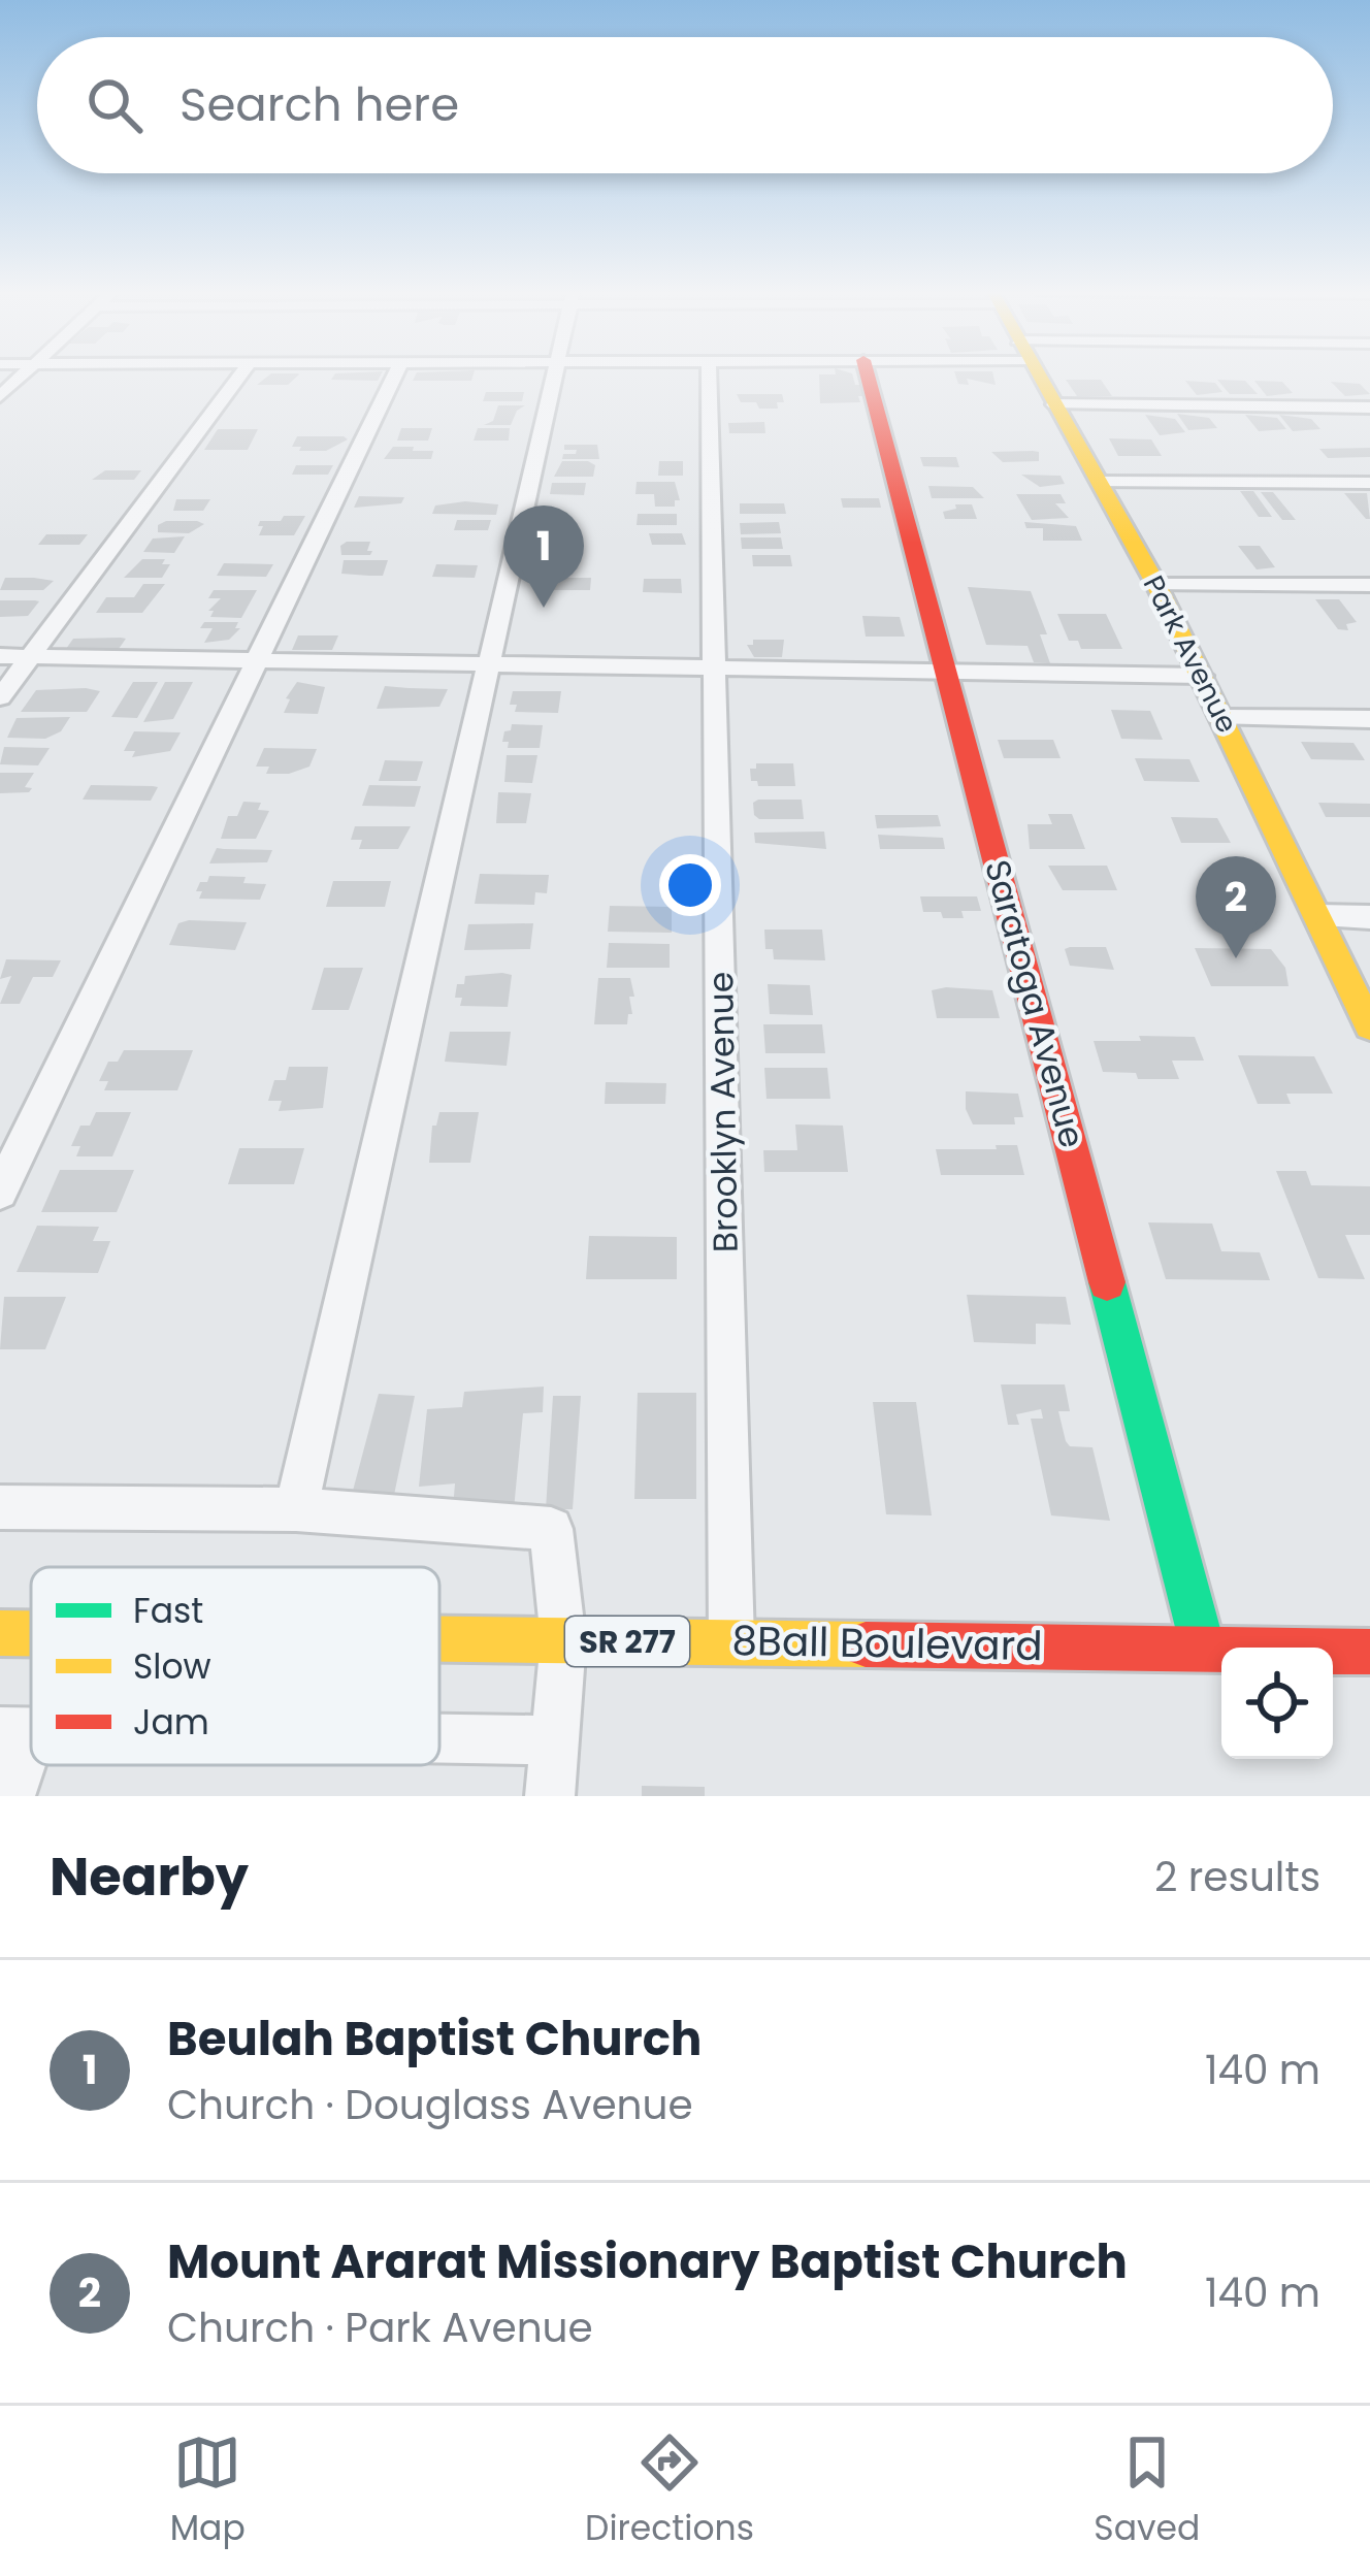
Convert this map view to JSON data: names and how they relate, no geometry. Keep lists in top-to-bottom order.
{
  "streets": {
    "main road": [
      "Park Avenue",
      "Saratoga Avenue",
      "SR 277",
      "8Ball Boulevard"
    ],
    "street": ["Brooklyn Avenue"]
  },
  "crossings": [
    ["Saratoga Avenue", "8Ball Boulevard"],
    ["Brooklyn Avenue", "8Ball Boulevard"]
  ],
  "legend": ["Fast", "Slow", "Jam"],
  "page": {
    "search": "Search here",
    "pins": ["1", "2"],
    "heading": ["Nearby", "2 results"],
    "list": [
      {
        "mark": "1",
        "name": "Beulah Baptist Church",
        "note": "Church · Douglass Avenue",
        "value": "140 m"
      },
      {
        "mark": "2",
        "name": "Mount Ararat Missionary Baptist Church",
        "note": "Church · Park Avenue",
        "value": "140 m"
      }
    ],
    "nav": ["Map", "Directions", "Saved"]
  }
}
